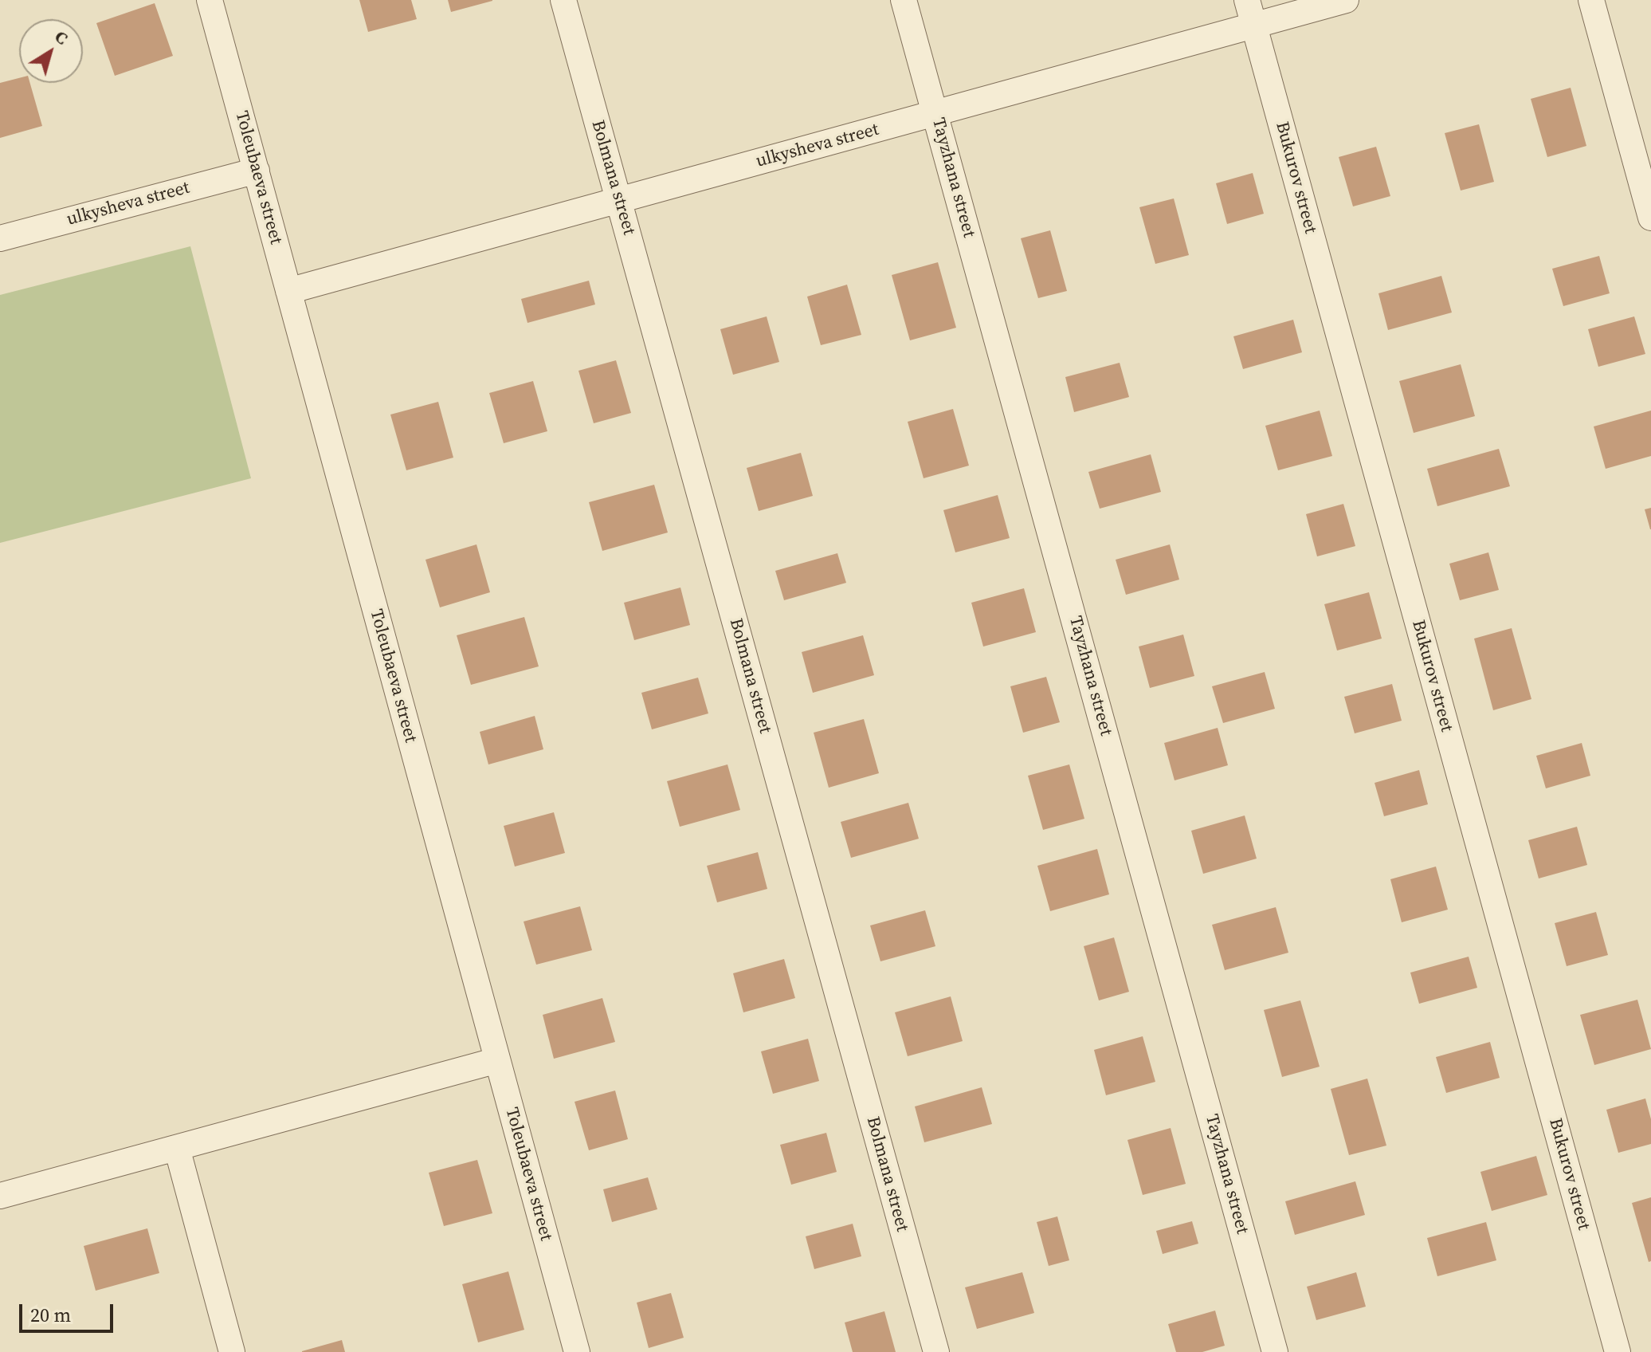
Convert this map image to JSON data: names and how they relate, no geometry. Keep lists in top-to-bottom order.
{
  "streets": {
    "street": [
      "ulkysheva street",
      "Toleubaeva street",
      "Bolmana street",
      "Tayzhana street",
      "Bukurov street"
    ]
  },
  "crossings": [
    ["ulkysheva street", "Toleubaeva street"],
    ["ulkysheva street", "Bolmana street"],
    ["ulkysheva street", "Tayzhana street"],
    ["ulkysheva street", "Bukurov street"]
  ],
  "scale_bar": "20 m",
  "north": "top right"
}
